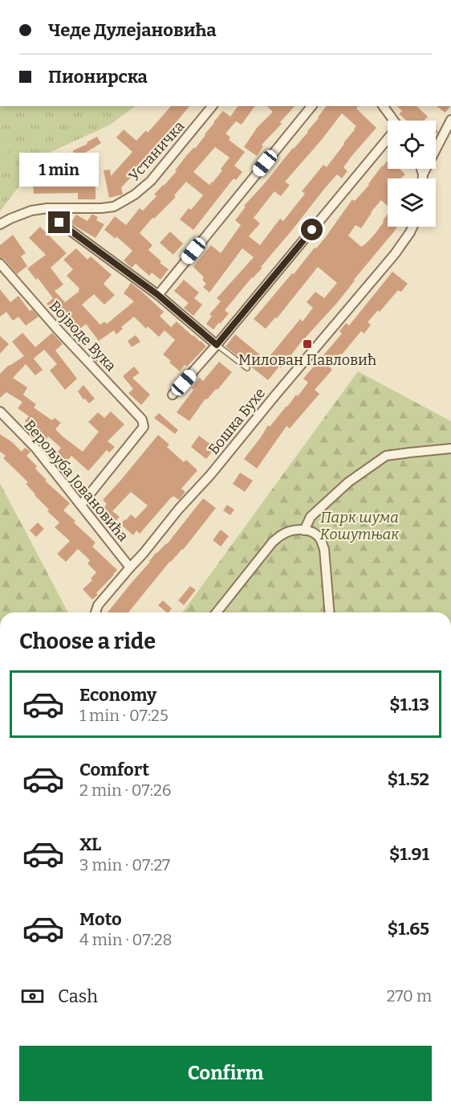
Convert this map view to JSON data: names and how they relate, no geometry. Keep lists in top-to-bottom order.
{
  "streets": {
    "street": [
      "Устаничка",
      "Војводе Вука",
      "Бошка Бухе",
      "Верољуба Јовановића"
    ]
  },
  "crossings": [
    ["Војводе Вука", "Верољуба Јовановића"],
    ["Бошка Бухе", "Верољуба Јовановића"]
  ],
  "parks": ["Парк шума Кошутњак"],
  "places": {
    "transit": ["Милован Павловић"]
  },
  "page": {
    "banner": ["Чеде Дулејановића", "Пионирска"],
    "bubble": "1 min",
    "heading": "Choose a ride",
    "list": [
      {
        "name": "Economy",
        "note": "1 min · 07:25",
        "value": "$1.13"
      },
      {
        "name": "Comfort",
        "note": "2 min · 07:26",
        "value": "$1.52"
      },
      {
        "name": "XL",
        "note": "3 min · 07:27",
        "value": "$1.91"
      },
      {
        "name": "Moto",
        "note": "4 min · 07:28",
        "value": "$1.65"
      }
    ],
    "pay": ["Cash", "270 m"],
    "buttons": "Confirm"
  }
}
